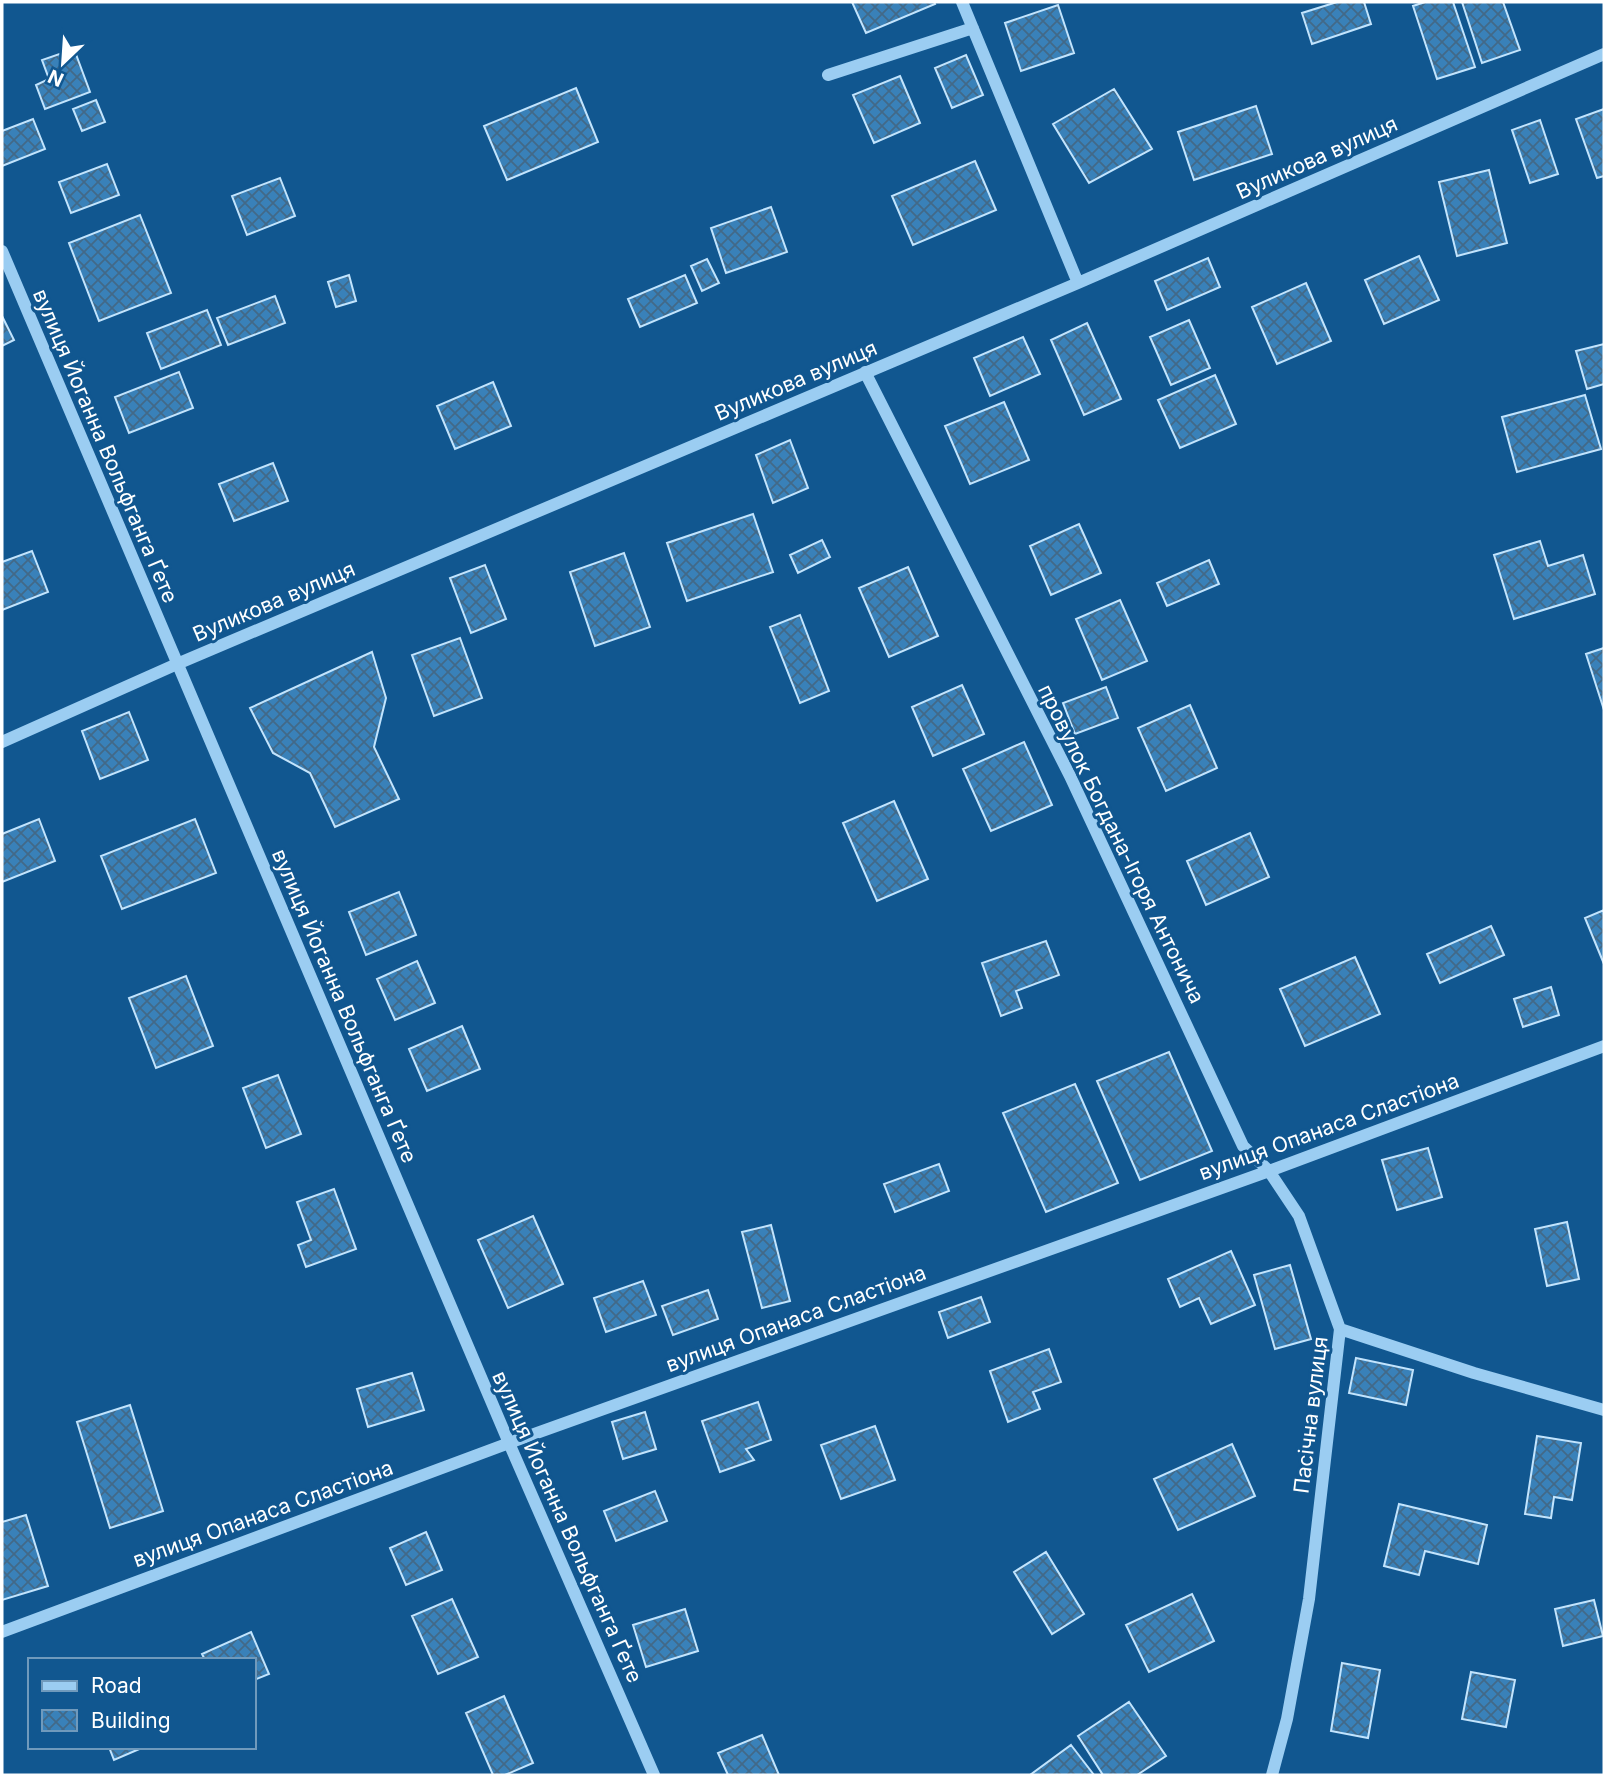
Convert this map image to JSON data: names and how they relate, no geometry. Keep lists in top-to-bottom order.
{
  "streets": {
    "street": [
      "Вуликова вулиця",
      "вулиця Йоганна Вольфганга Ґете",
      "провулок Богдана-Ігоря Антонича",
      "вулиця Опанаса Сластіона",
      "Пасічна вулиця"
    ]
  },
  "crossings": [
    ["Вуликова вулиця", "вулиця Йоганна Вольфганга Ґете"],
    ["Вуликова вулиця", "провулок Богдана-Ігоря Антонича"],
    ["вулиця Йоганна Вольфганга Ґете", "вулиця Опанаса Сластіона"],
    ["провулок Богдана-Ігоря Антонича", "вулиця Опанаса Сластіона"],
    ["провулок Богдана-Ігоря Антонича", "Пасічна вулиця"]
  ],
  "legend": ["Road", "Building"],
  "north": "bottom left"
}
